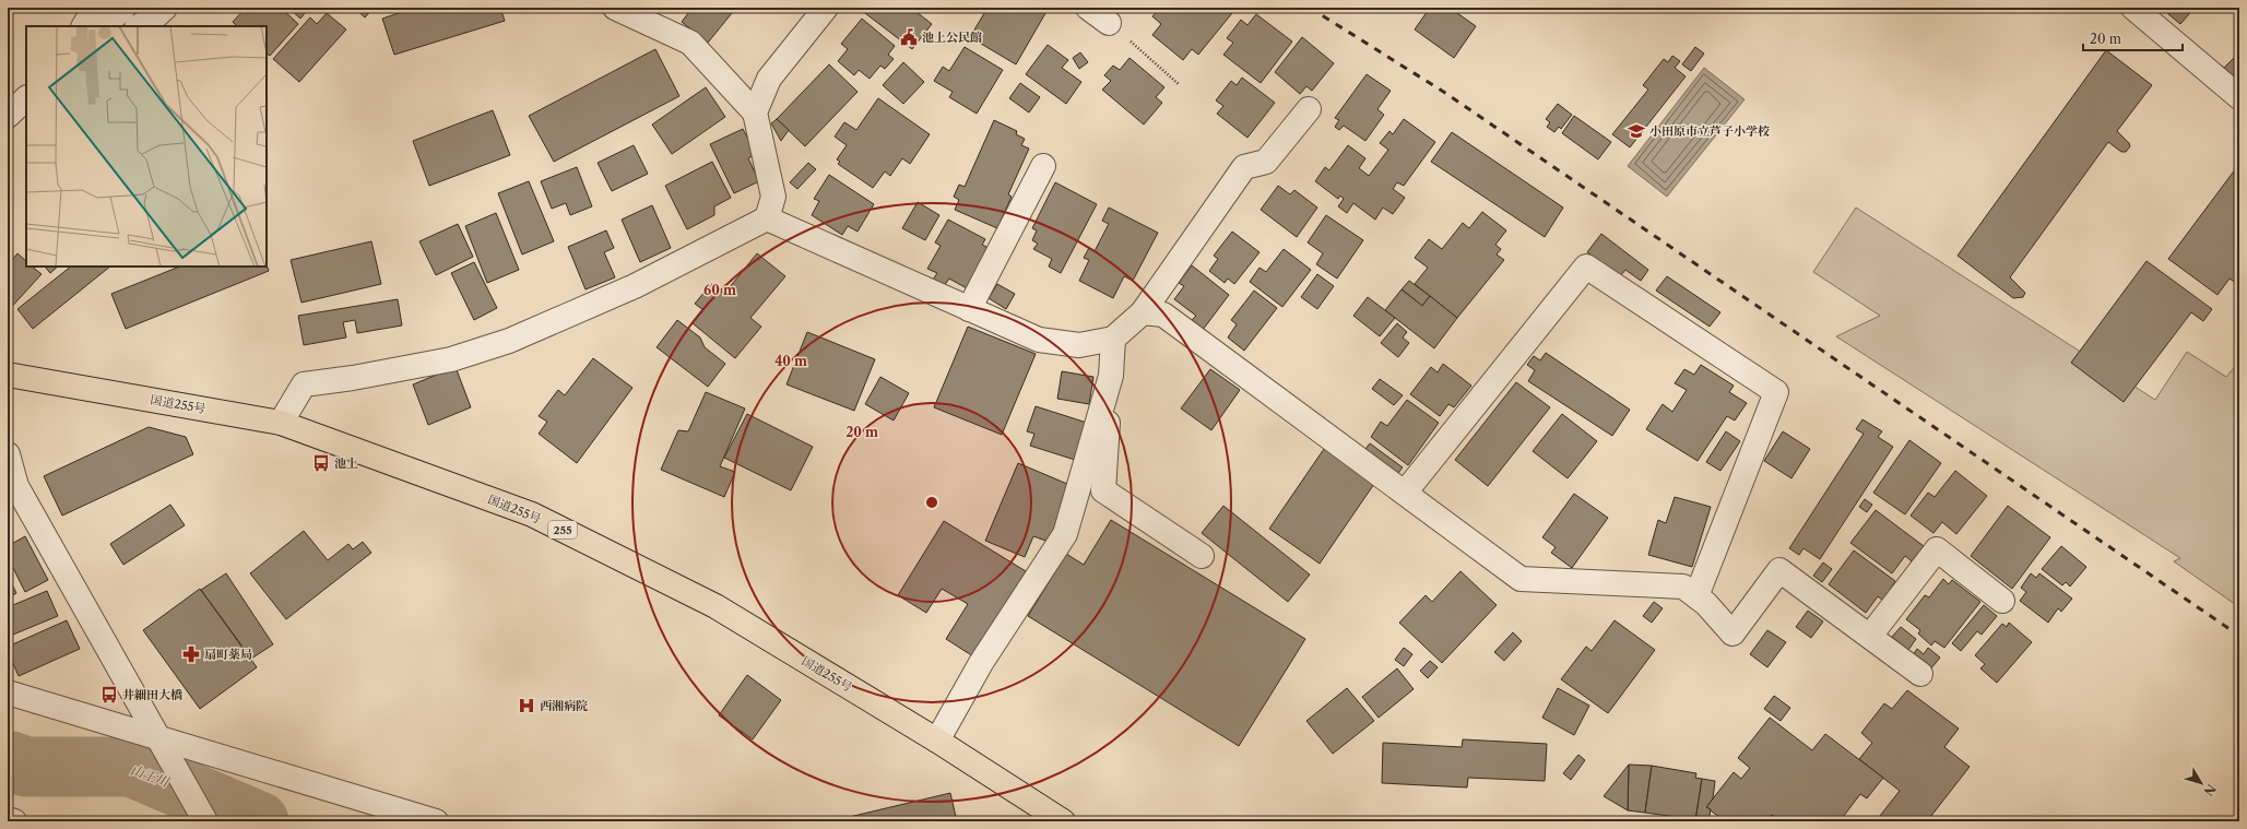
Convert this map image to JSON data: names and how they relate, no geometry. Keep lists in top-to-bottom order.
{
  "streets": {
    "highway": ["国道255号", "255"]
  },
  "water": ["山王川"],
  "places": {
    "public building": ["池上公民館"],
    "school or university": ["小田原市立芦子小学校"],
    "bus stop": ["池上", "井細田大橋"],
    "pharmacy": ["扇町薬局"],
    "hospital": ["西湘病院"]
  },
  "scale_bar": "20 m",
  "north": "bottom right",
  "rings": ["60 m", "40 m", "20 m"]
}
